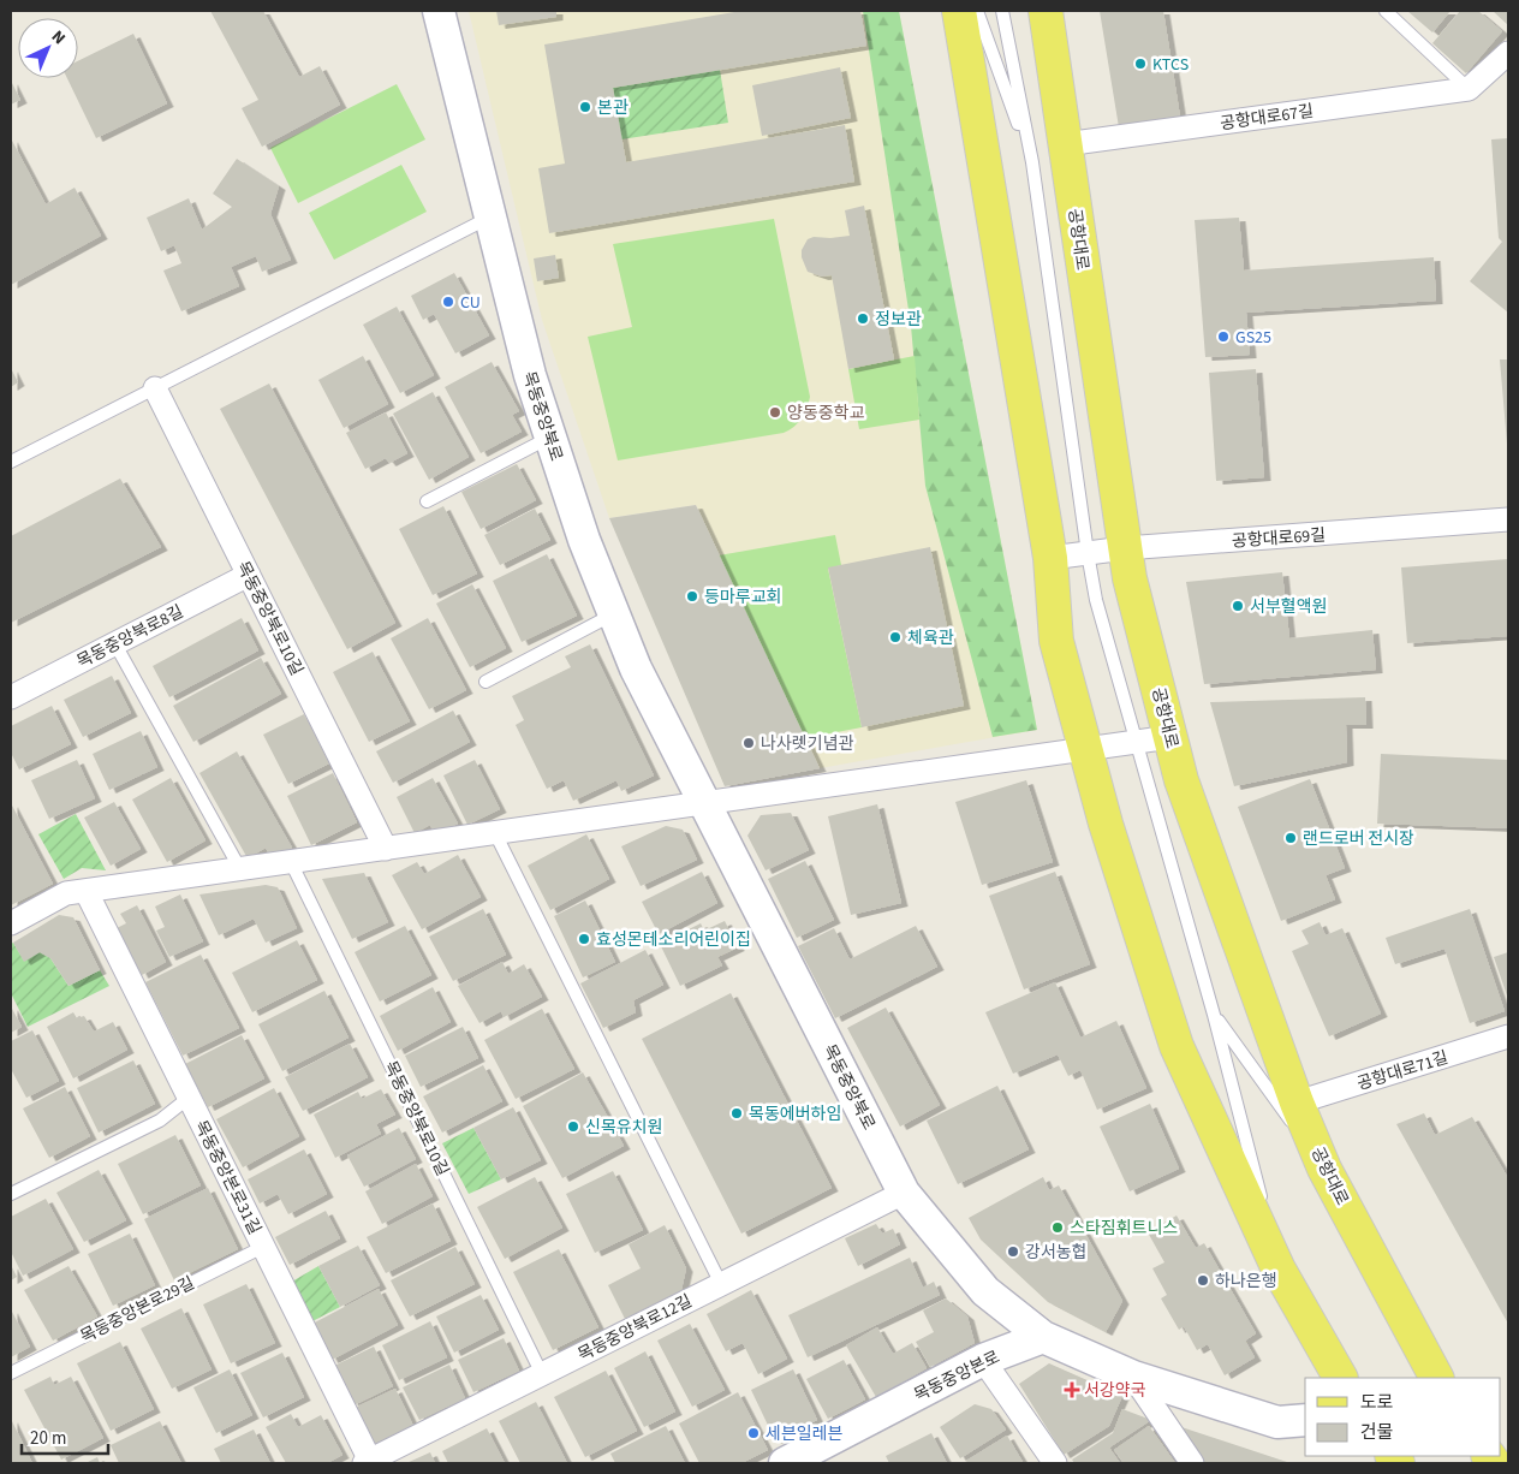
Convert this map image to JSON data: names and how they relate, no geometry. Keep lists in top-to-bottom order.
{
  "streets": {
    "main road": ["공항대로"],
    "street": [
      "공항대로67길",
      "목동중앙북로",
      "공항대로69길",
      "목동중앙북로10길",
      "목동중앙북로8길",
      "공항대로71길",
      "목동중앙본로31길",
      "목동중앙북로12길",
      "목동중앙본로"
    ],
    "lane": ["목동중앙본로29길"]
  },
  "crossings": [
    ["공항대로67길", "공항대로"],
    ["공항대로", "공항대로69길"],
    ["공항대로", "공항대로71길"],
    ["목동중앙북로", "목동중앙북로12길"],
    ["목동중앙북로", "목동중앙본로"],
    ["목동중앙북로10길", "목동중앙북로8길"],
    ["목동중앙북로10길", "목동중앙북로12길"],
    ["목동중앙본로31길", "목동중앙본로29길"],
    ["목동중앙본로31길", "목동중앙북로12길"]
  ],
  "places": {
    "other": [
      "KTCS",
      "본관",
      "CU",
      "정보관",
      "GS25",
      "양동중학교",
      "등마루교회",
      "서부혈액원",
      "체육관",
      "나사렛기념관",
      "랜드로버 전시장",
      "효성몬테소리어린이집",
      "목동에버하임",
      "신목유치원",
      "스타짐휘트니스",
      "강서농협",
      "하나은행",
      "세븐일레븐"
    ],
    "health": ["서강약국"]
  },
  "legend": ["도로", "건물"],
  "scale_bar": "20 m",
  "north": "top right"
}
